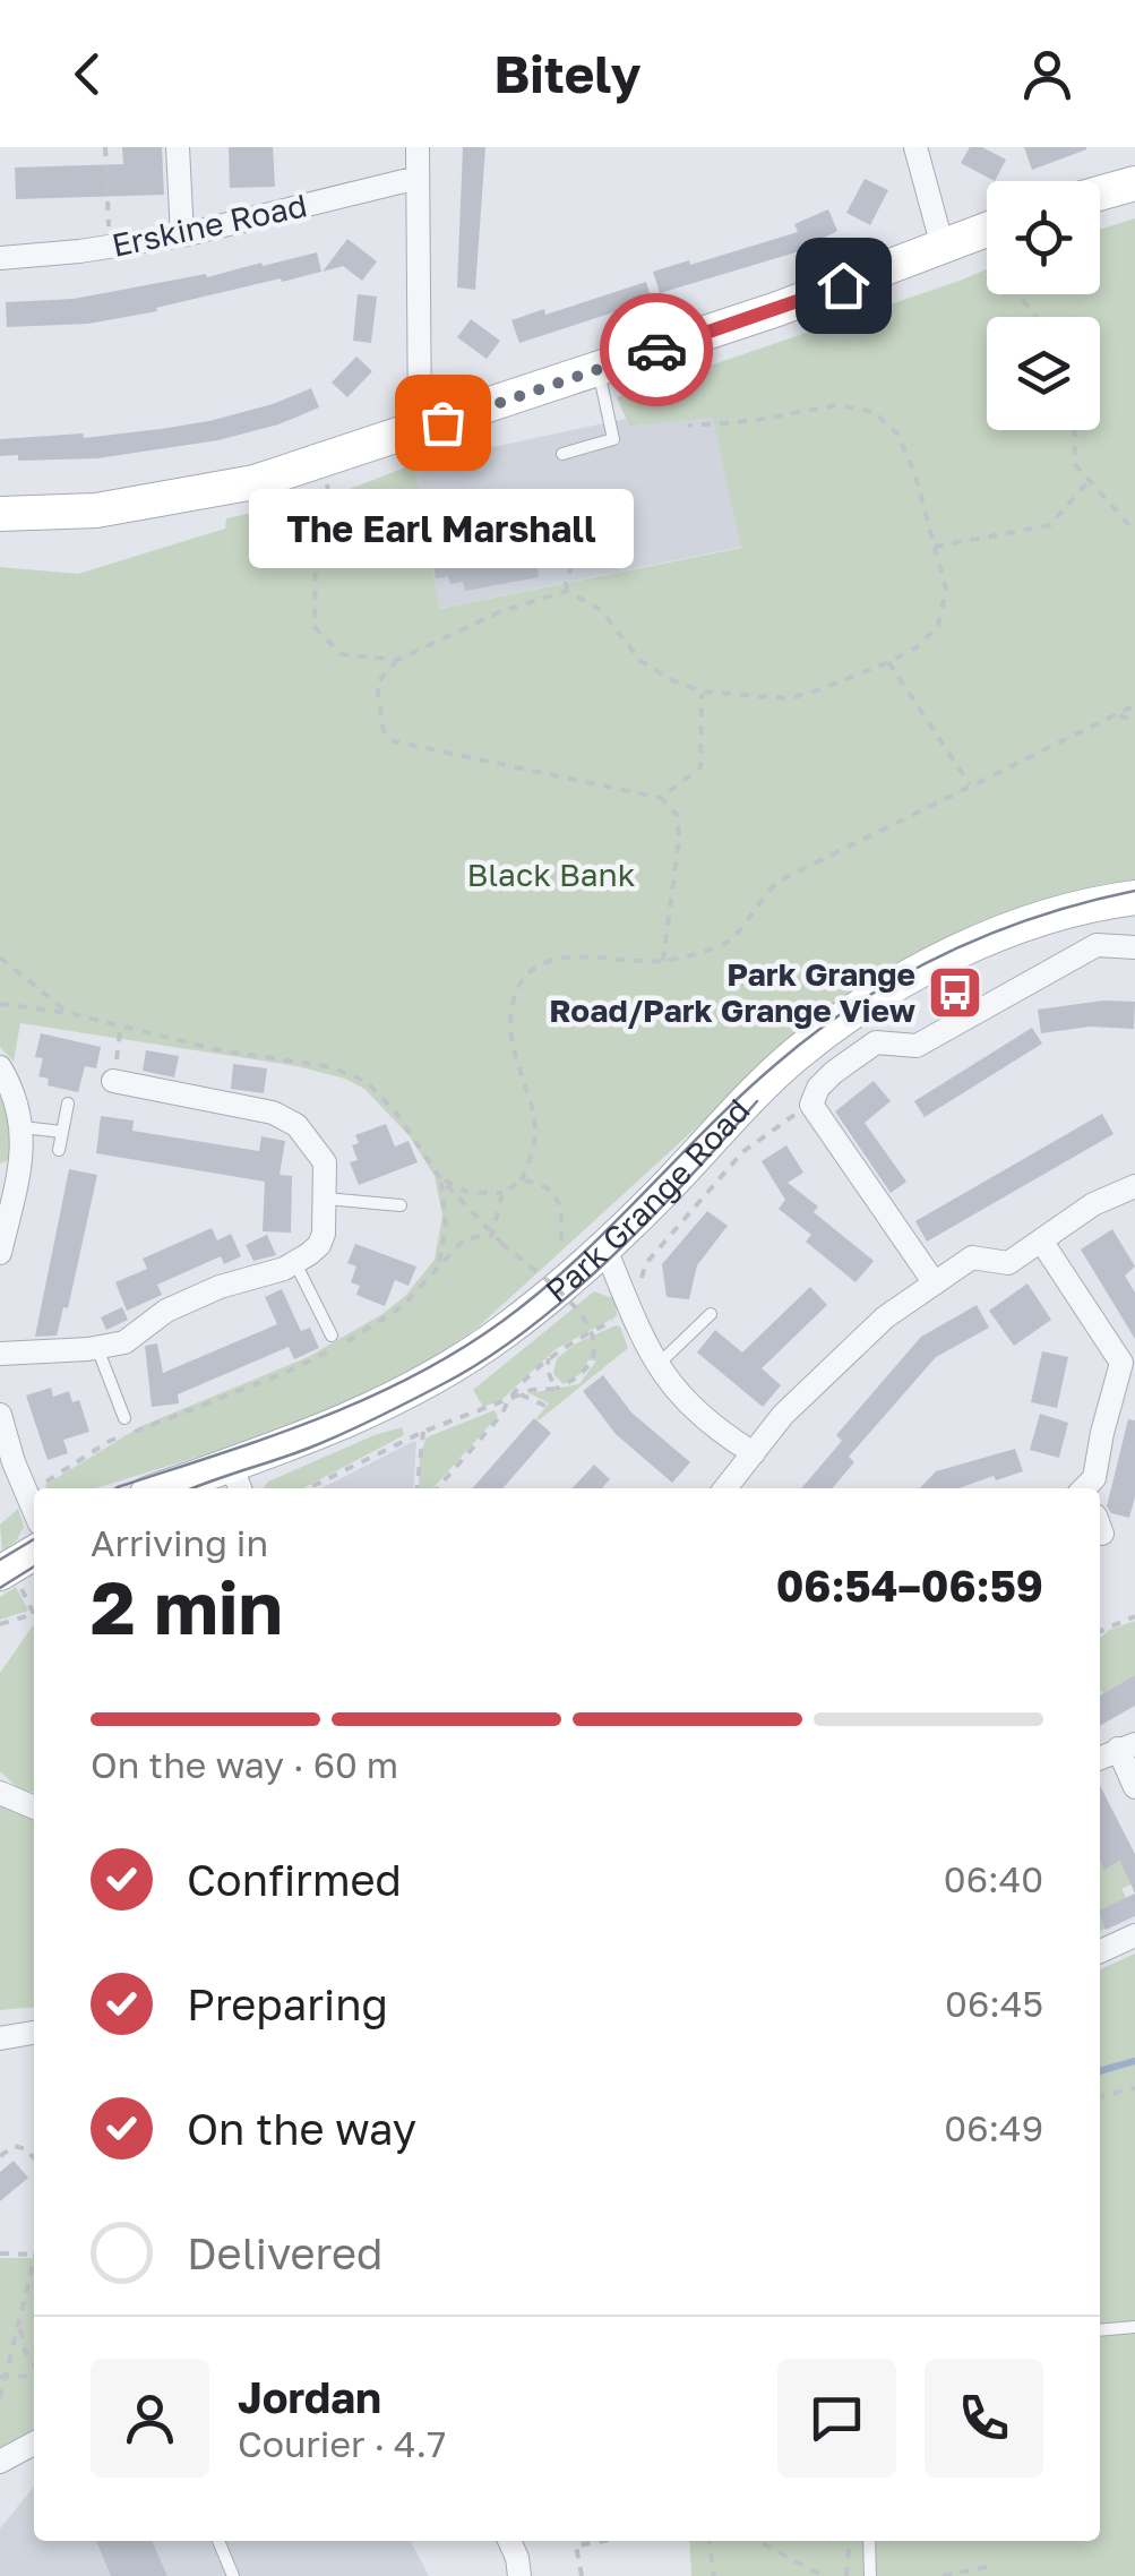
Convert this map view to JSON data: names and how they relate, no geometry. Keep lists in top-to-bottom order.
{
  "streets": {
    "street": ["Erskine Road", "Park Grange Road"]
  },
  "parks": ["Black Bank"],
  "places": {
    "other": ["The Earl Marshall"],
    "bus stop": ["Park Grange Road/Park Grange View"]
  },
  "page": {
    "header": "Bitely",
    "bubble": "The Earl Marshall",
    "heading": ["2 min", "Arriving in", "06:54–06:59"],
    "panel": ["Jordan", "Courier · 4.7"],
    "bar": "On the way · 60 m",
    "list": [
      ["Confirmed", "06:40"],
      ["Preparing", "06:45"],
      ["On the way", "06:49"],
      "Delivered"
    ]
  }
}
